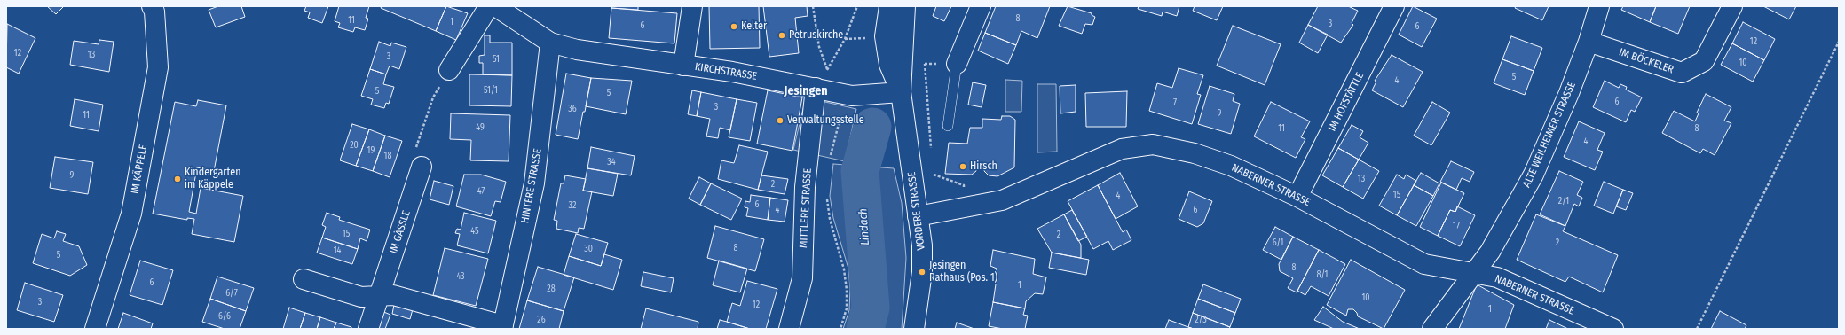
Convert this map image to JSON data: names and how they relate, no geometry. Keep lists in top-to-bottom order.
{
  "streets": {
    "street": [
      "IM BÖCKELER",
      "KIRCHSTRASSE",
      "IM HOFSTÄTTLE",
      "ALTE WEILHEIMER STRASSE",
      "IM KÄPPELE",
      "NABERNER STRASSE",
      "HINTERE STRASSE",
      "MITTLERE STRASSE",
      "VORDERE STRASSE",
      "IM GÄSSLE"
    ]
  },
  "crossings": [
    ["IM BÖCKELER", "ALTE WEILHEIMER STRASSE"],
    ["KIRCHSTRASSE", "HINTERE STRASSE"],
    ["KIRCHSTRASSE", "MITTLERE STRASSE"],
    ["KIRCHSTRASSE", "VORDERE STRASSE"],
    ["IM HOFSTÄTTLE", "NABERNER STRASSE"],
    ["ALTE WEILHEIMER STRASSE", "NABERNER STRASSE"],
    ["NABERNER STRASSE", "VORDERE STRASSE"]
  ],
  "districts": ["Jesingen"],
  "water": ["Lindach"],
  "places": [
    "Kelter",
    "Petruskirche",
    "Verwaltungsstelle",
    "Hirsch",
    "Kindergarten im Käppele",
    "Jesingen Rathaus (Pos. 1)"
  ],
  "house_numbers": [
    "8",
    "11",
    "1",
    "3",
    "6",
    "6",
    "12",
    "12",
    "13",
    "3",
    "51",
    "10",
    "5",
    "4",
    "51/1",
    "5",
    "5",
    "6",
    "7",
    "3",
    "36",
    "9",
    "11",
    "49",
    "11",
    "8",
    "4",
    "20",
    "19",
    "18",
    "34",
    "9",
    "13",
    "2",
    "47",
    "15",
    "4",
    "2/1",
    "6",
    "32",
    "4",
    "6",
    "17",
    "45",
    "15",
    "2",
    "6/1",
    "2",
    "8",
    "30",
    "14",
    "5",
    "8",
    "8/1",
    "43",
    "6",
    "1",
    "28",
    "6/7",
    "10",
    "3",
    "12",
    "1",
    "6/6",
    "26",
    "2/3"
  ]
}
